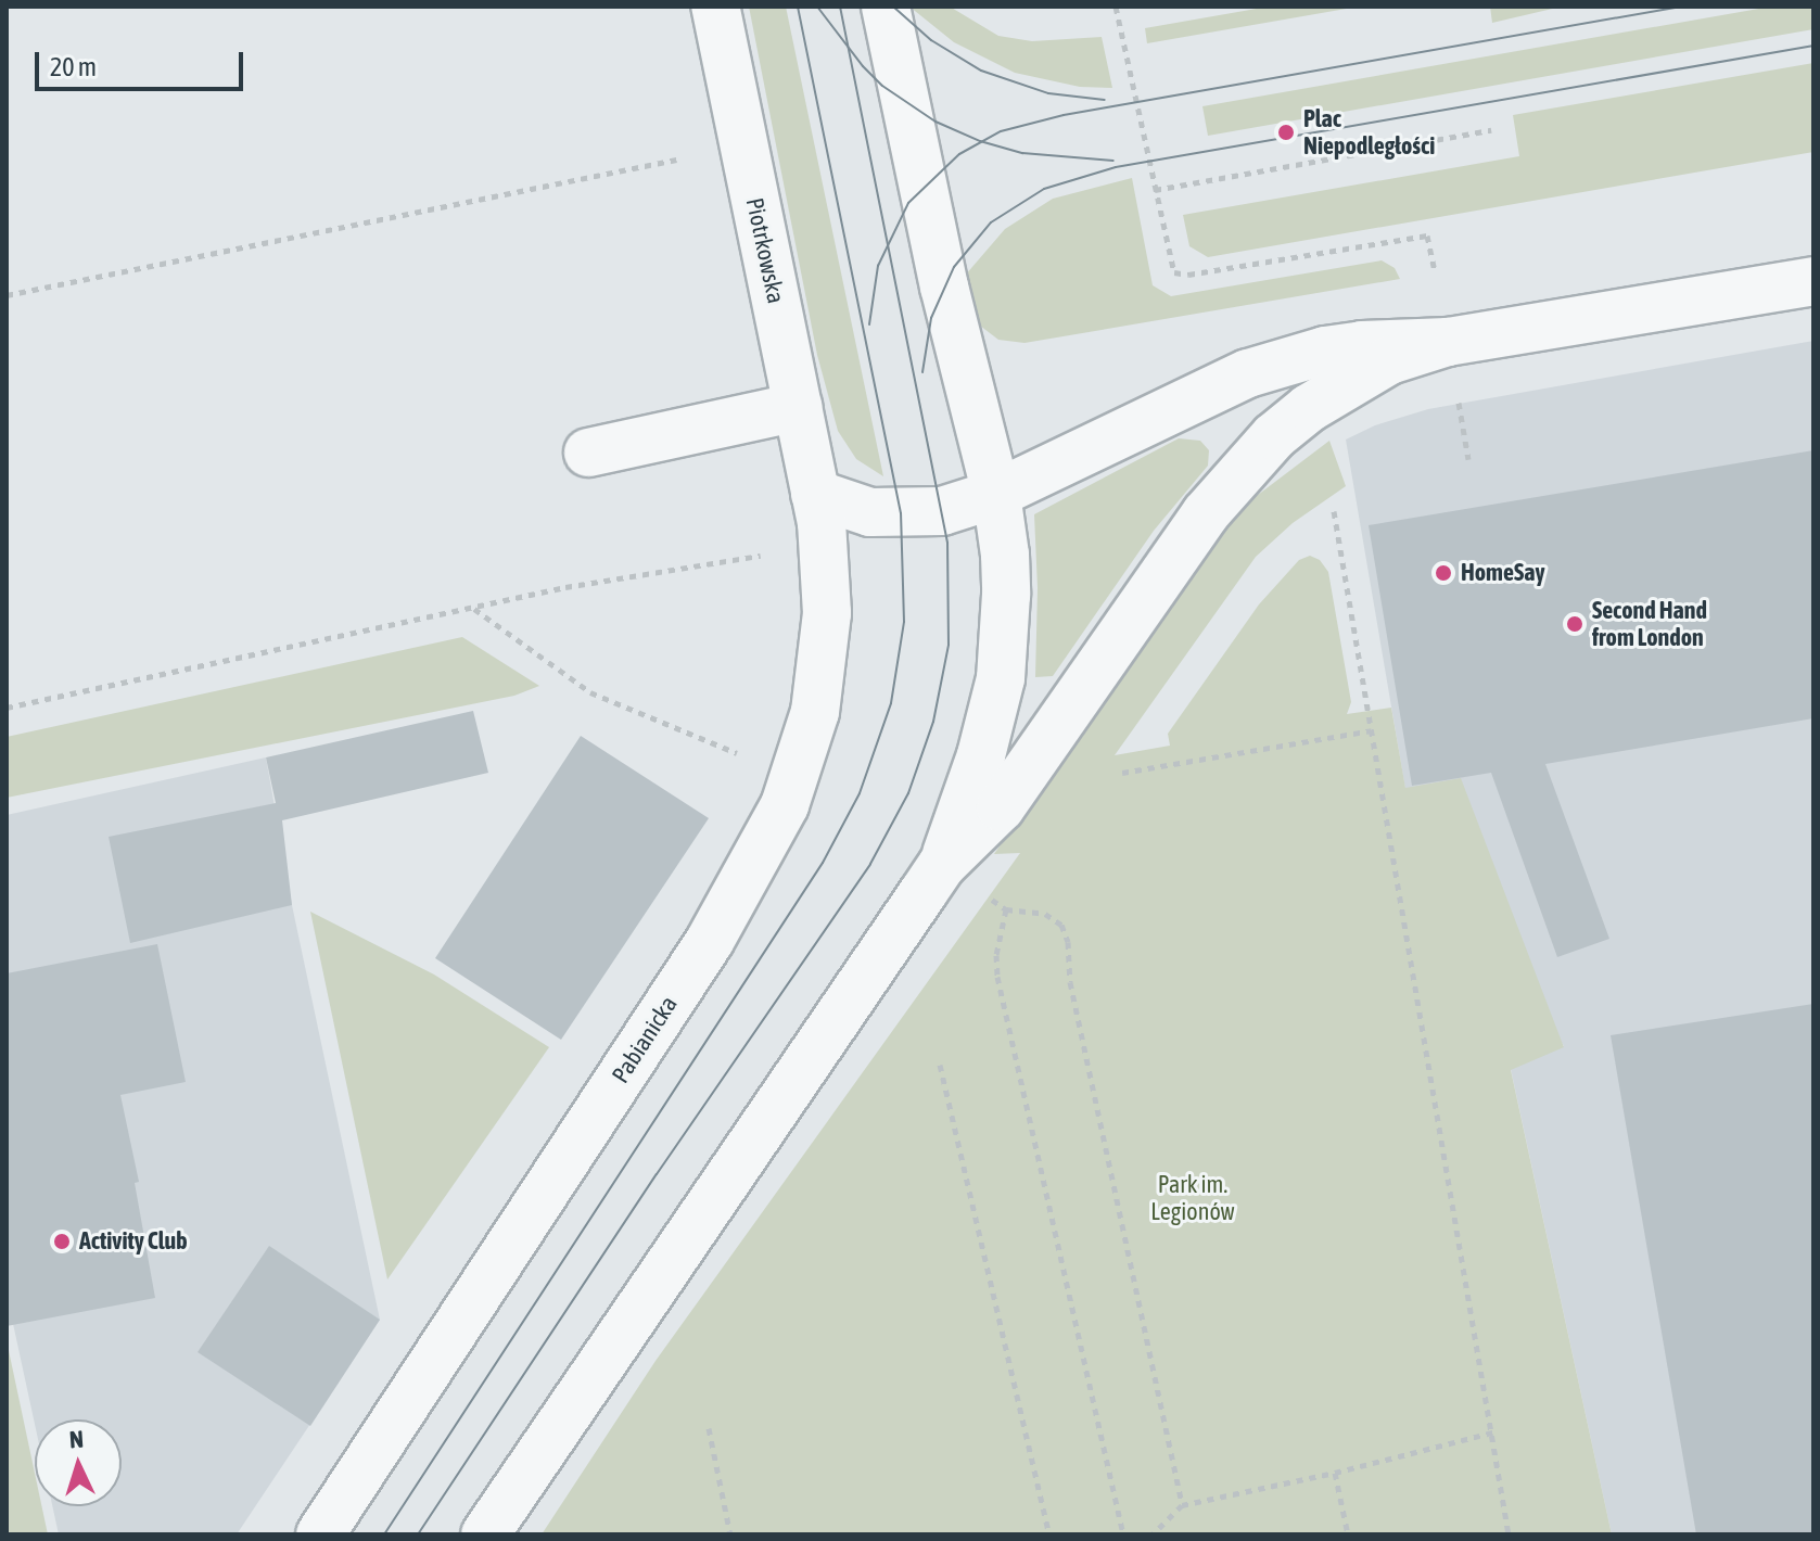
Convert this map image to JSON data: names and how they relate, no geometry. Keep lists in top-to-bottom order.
{
  "streets": {
    "street": ["Piotrkowska", "Pabianicka"]
  },
  "crossings": [
    ["Piotrkowska", "Pabianicka"]
  ],
  "parks": ["Park im. Legionów"],
  "places": [
    "Plac Niepodległości",
    "HomeSay",
    "Second Hand from London",
    "Activity Club"
  ],
  "scale_bar": "20 m",
  "north": "top"
}
